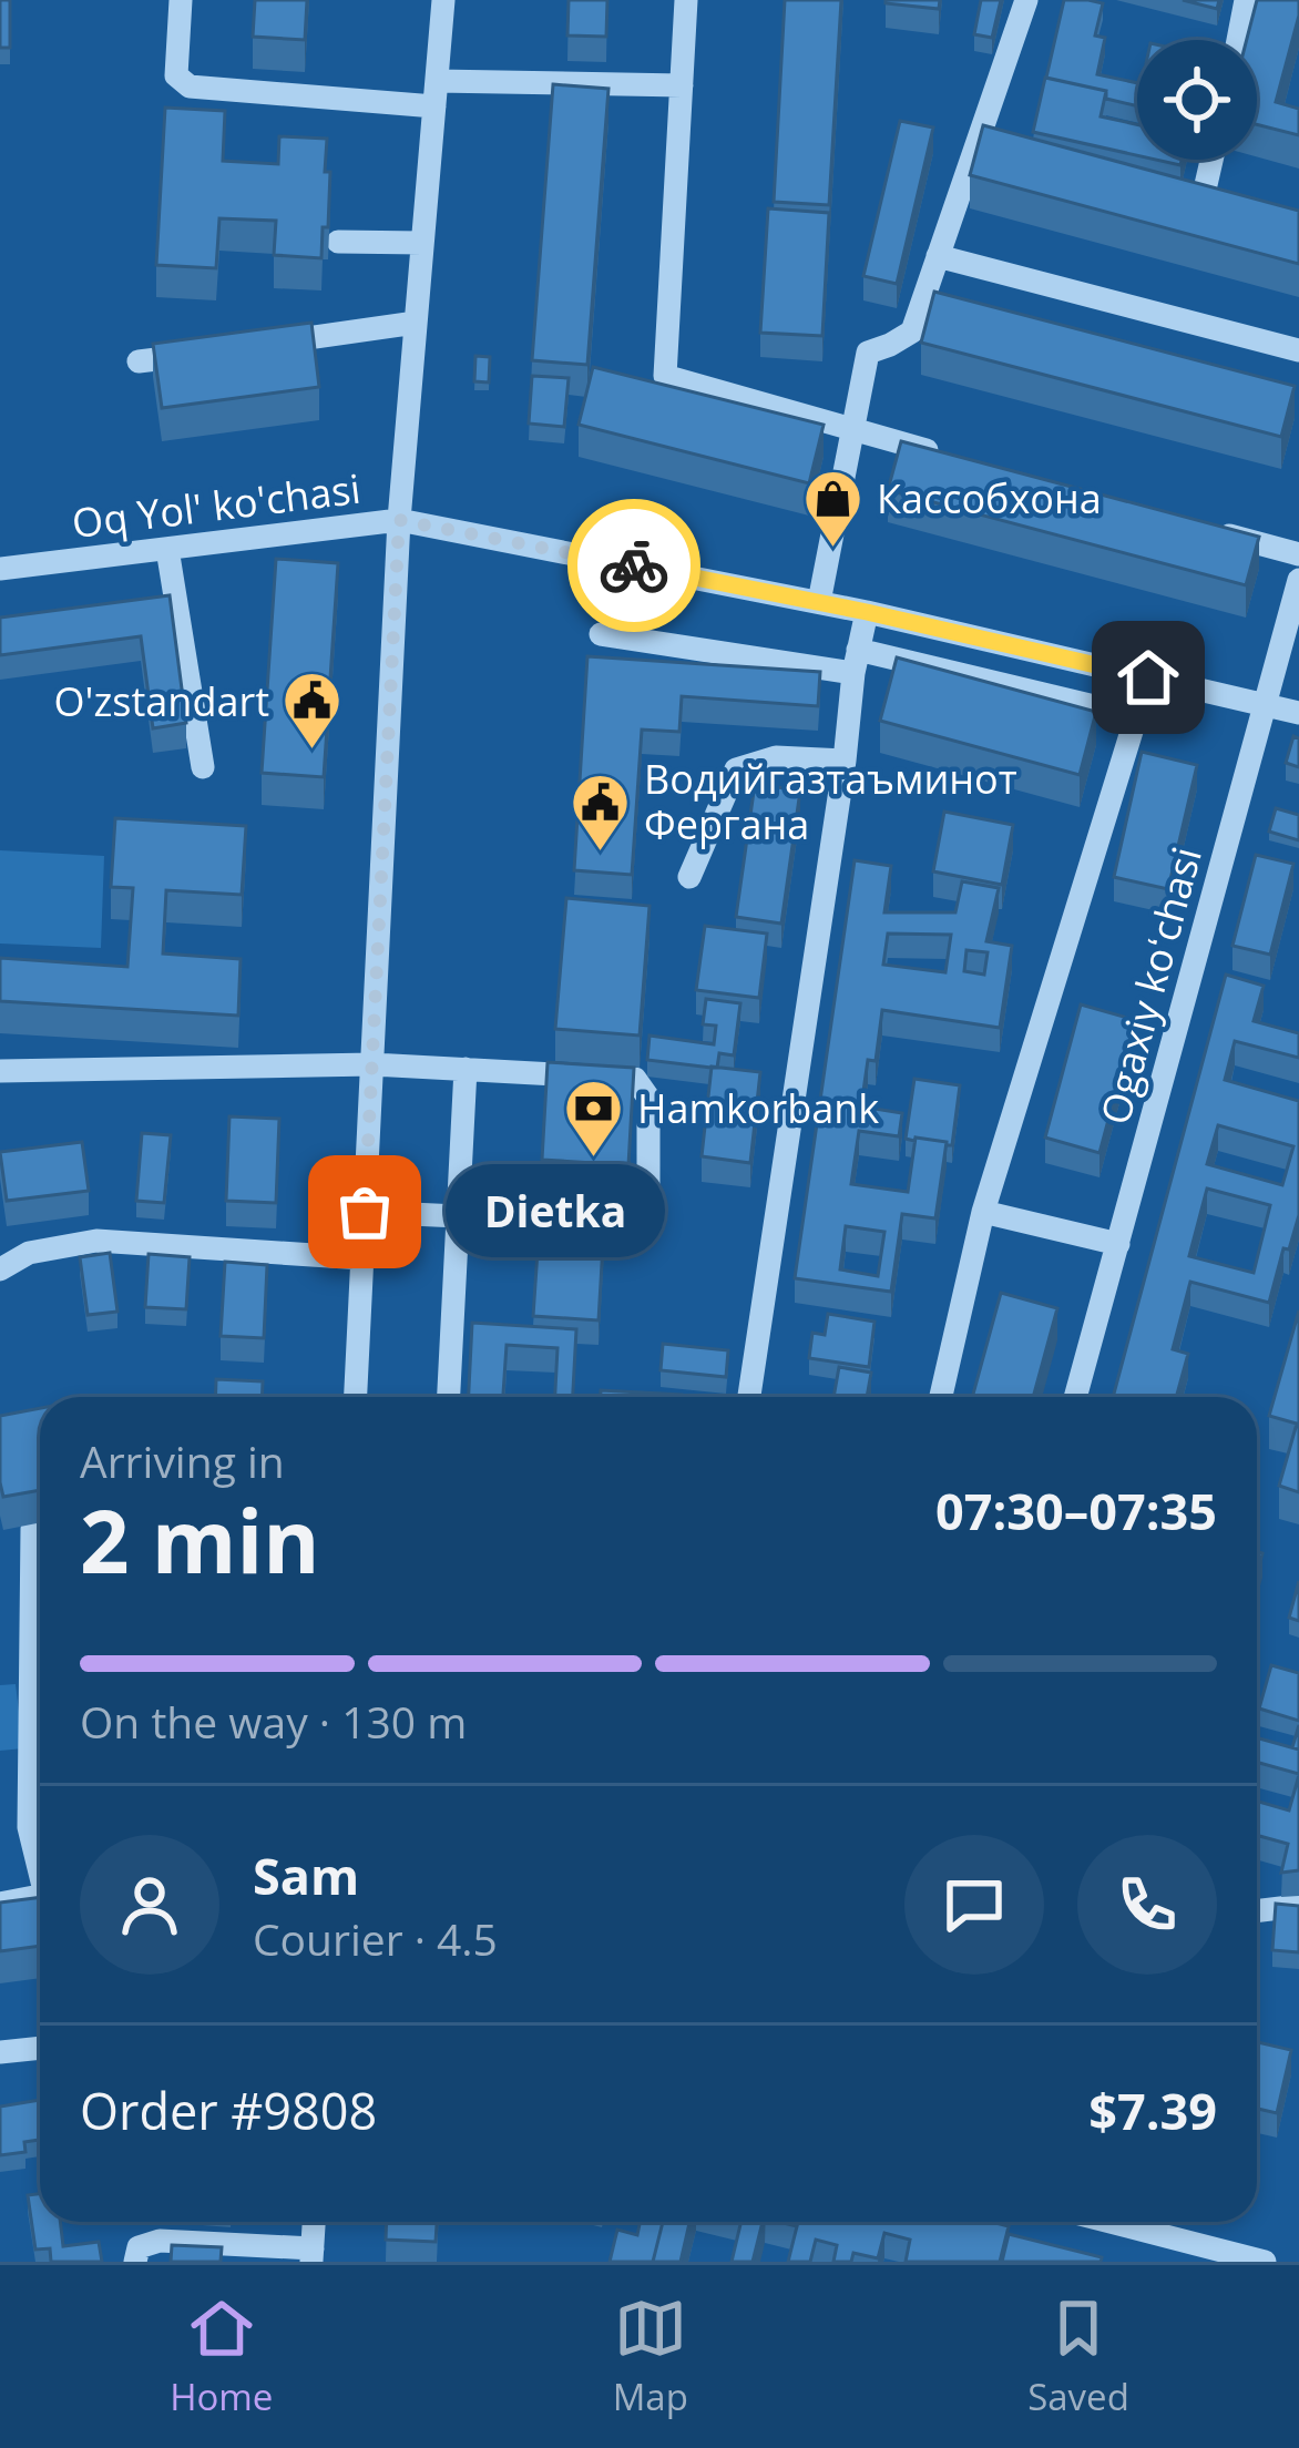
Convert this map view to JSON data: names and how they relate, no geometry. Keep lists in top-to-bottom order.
{
  "streets": {
    "street": ["Oq Yol' ko'chasi", "Ogaxiy koʻchasi"]
  },
  "crossings": [
    ["Oq Yol' ko'chasi", "Ogaxiy koʻchasi"]
  ],
  "places": {
    "shop": ["Кассобхона"],
    "public building": ["O'zstandart", "Водийгазтаъминот Фергана"],
    "bank": ["Hamkorbank"],
    "other": ["Dietka"]
  },
  "page": {
    "bubble": "Dietka",
    "heading": ["2 min", "Arriving in", "07:30–07:35"],
    "panel": [
      "Sam",
      "Courier · 4.5",
      "Order #9808",
      "$7.39"
    ],
    "bar": "On the way · 130 m",
    "tabs": ["Home", "Map", "Saved"]
  }
}
